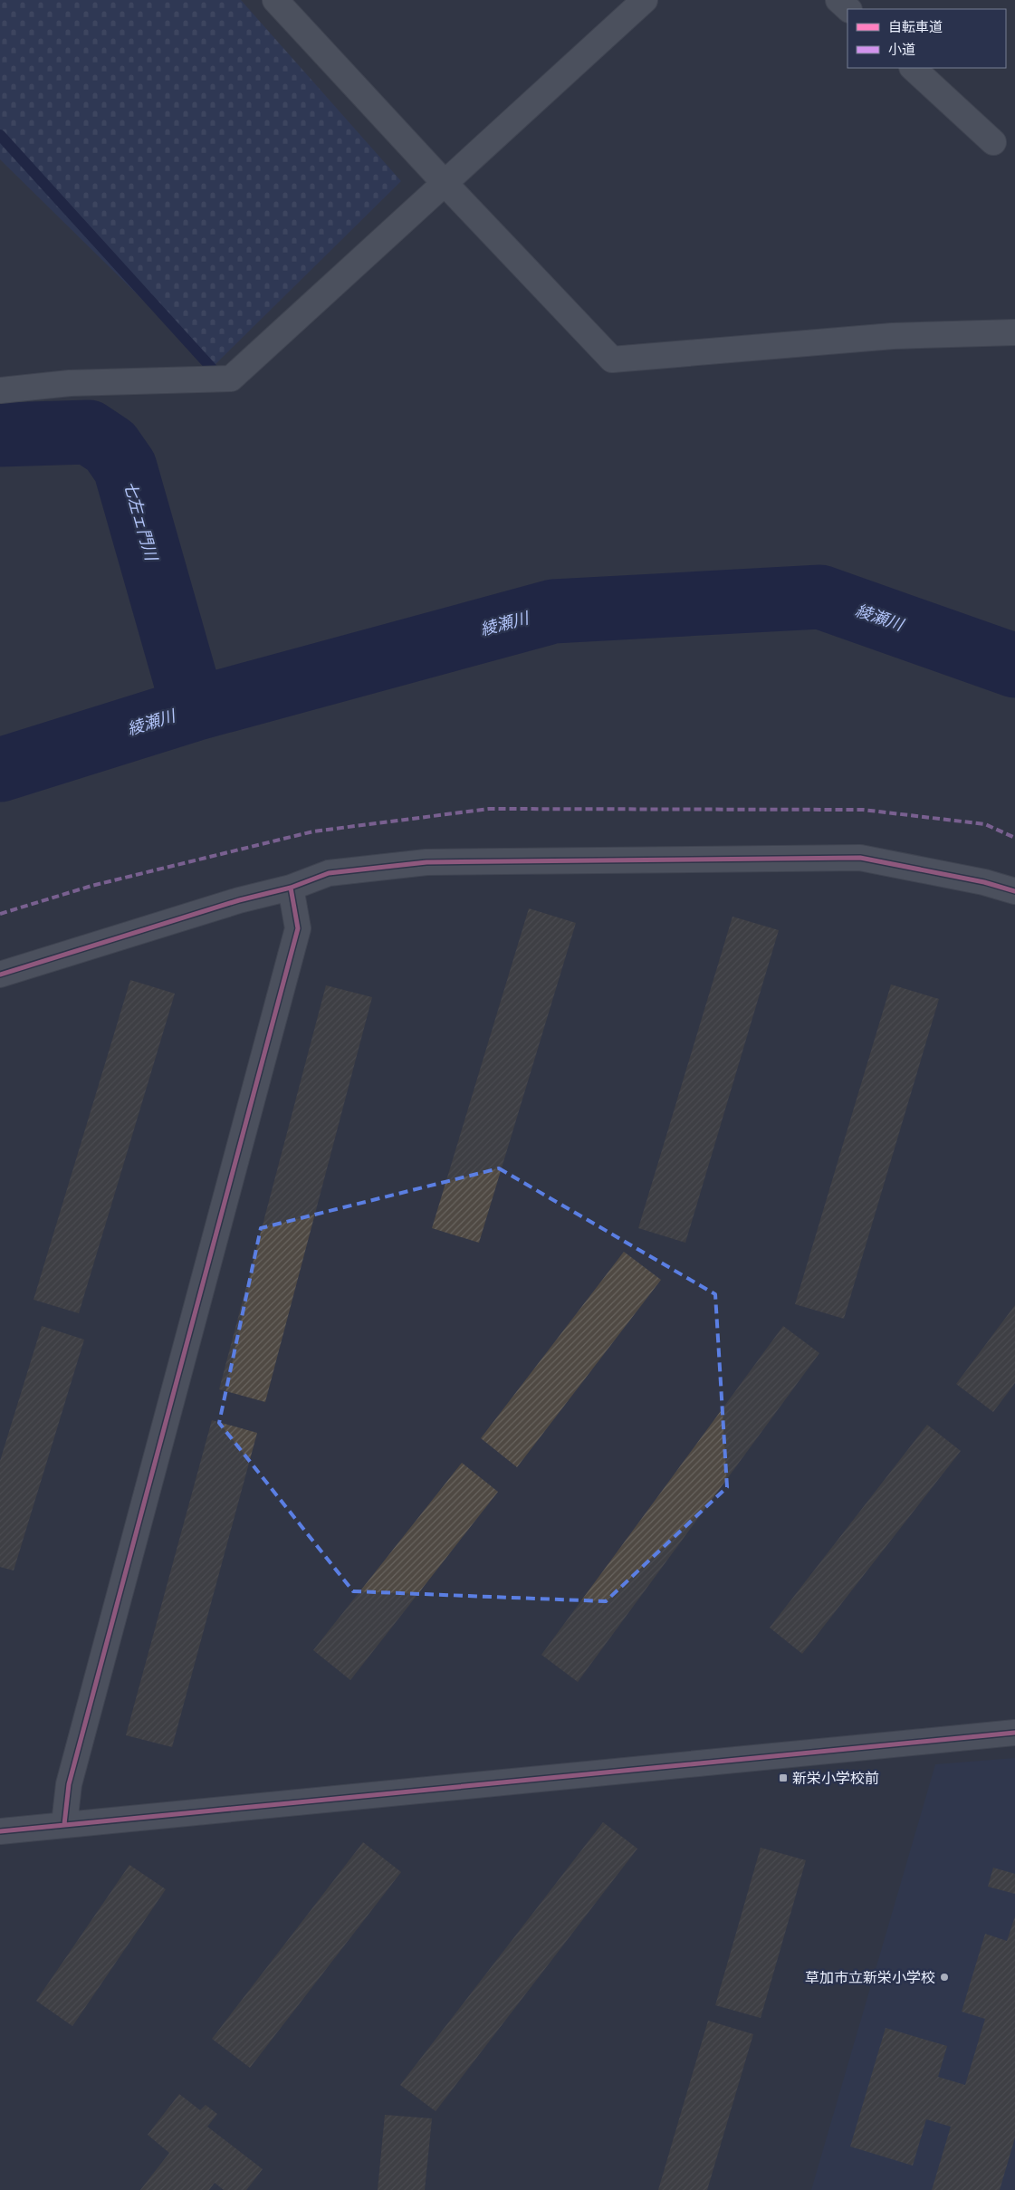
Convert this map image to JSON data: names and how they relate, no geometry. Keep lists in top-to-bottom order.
{
  "water": ["七左ェ門川", "綾瀬川"],
  "places": {
    "transit": ["新栄小学校前"],
    "other": ["草加市立新栄小学校"]
  },
  "legend": ["自転車道", "小道"]
}
